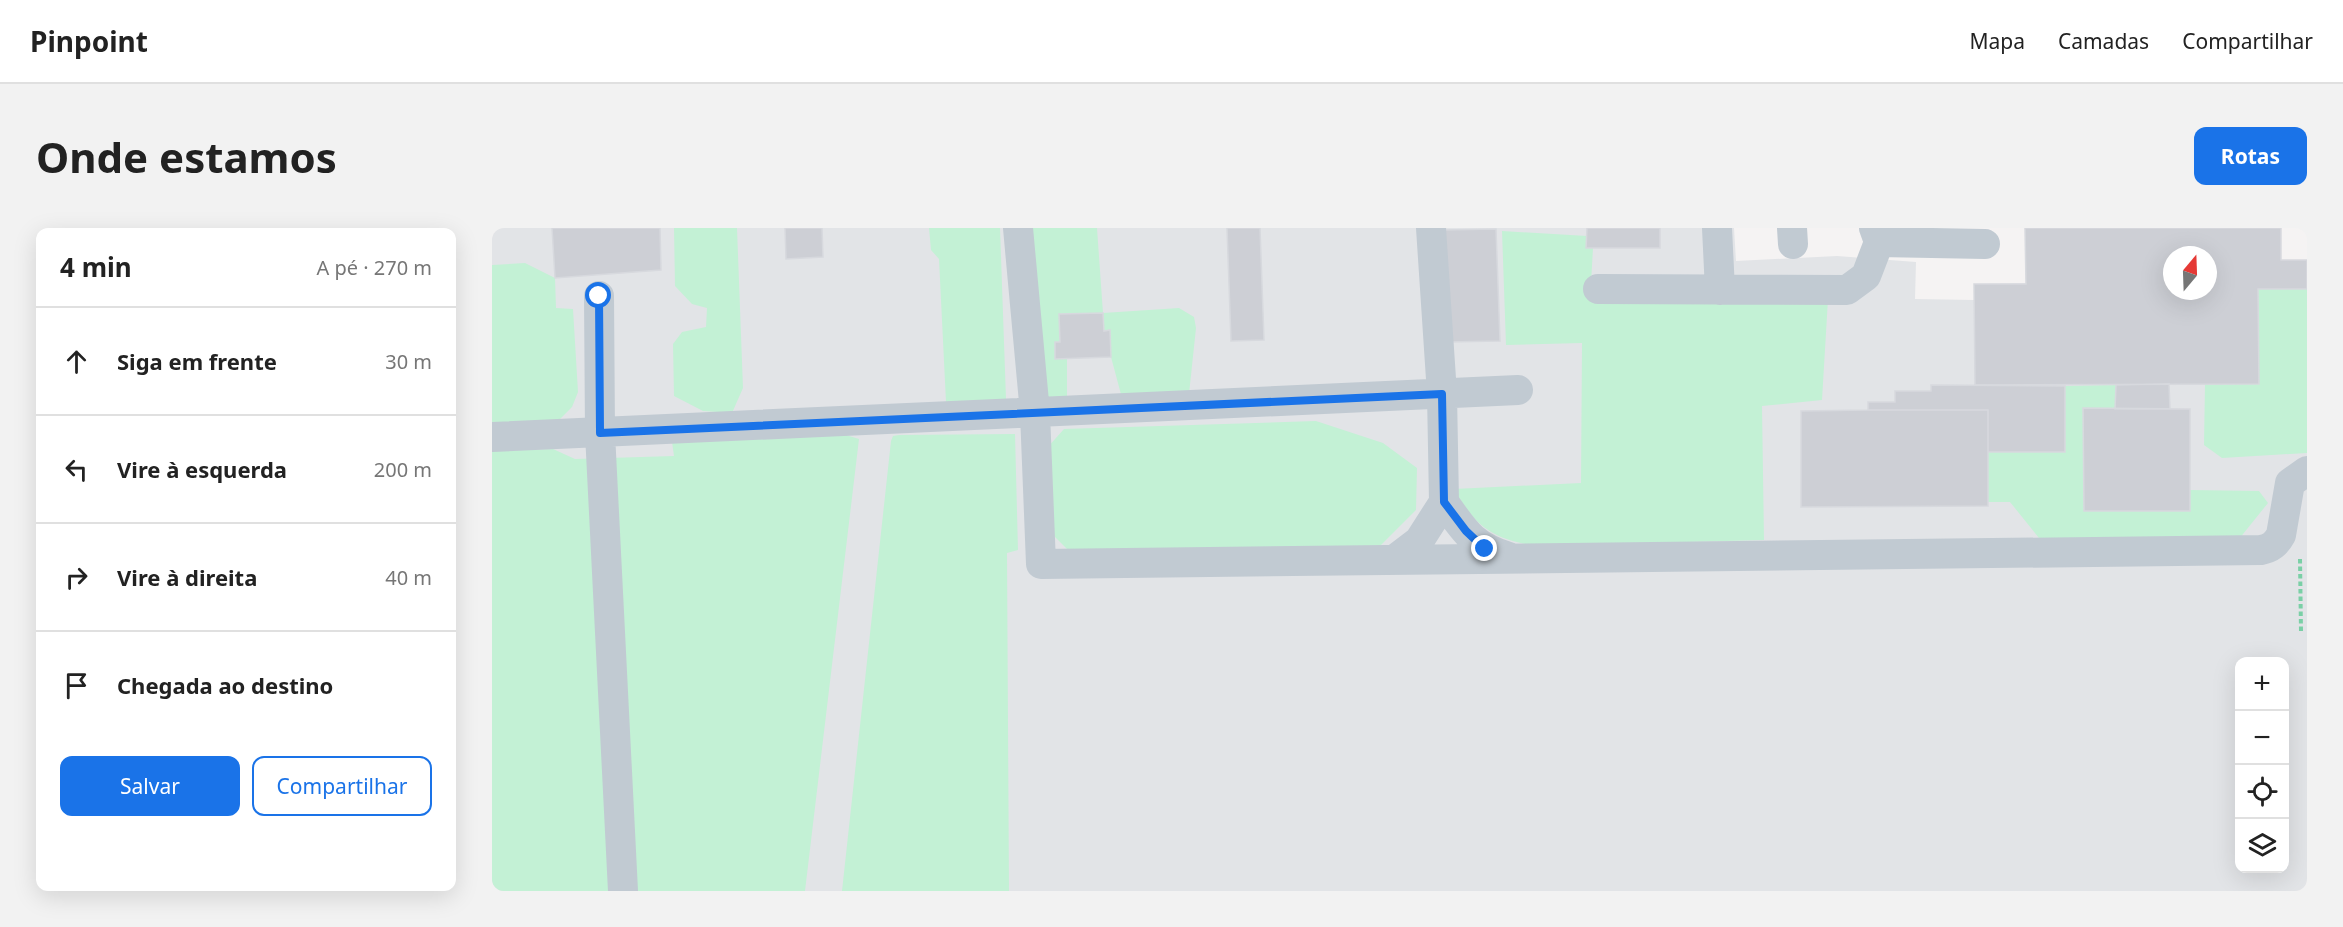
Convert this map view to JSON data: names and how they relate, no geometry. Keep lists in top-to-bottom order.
{
  "north": "top",
  "page": {
    "header": "Pinpoint",
    "nav": ["Mapa", "Camadas", "Compartilhar"],
    "buttons": [
      "Rotas",
      ["Salvar", "Compartilhar"]
    ],
    "title": "Onde estamos",
    "heading": ["4 min", "A pé · 270 m"],
    "list": [
      ["Siga em frente", "30 m"],
      ["Vire à esquerda", "200 m"],
      ["Vire à direita", "40 m"],
      "Chegada ao destino"
    ],
    "map_buttons": ["+", "−"]
  }
}
